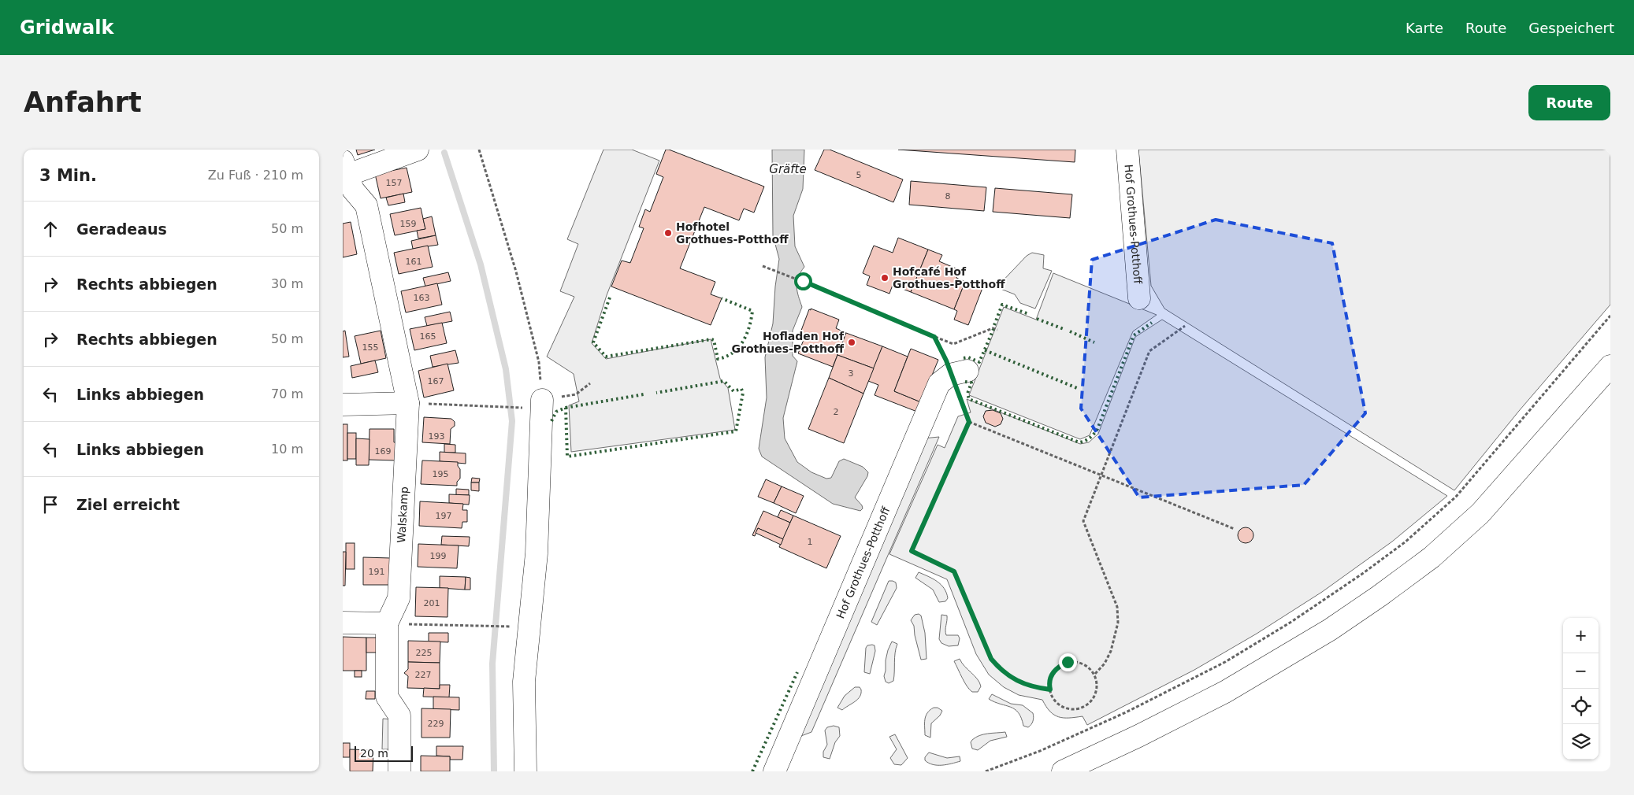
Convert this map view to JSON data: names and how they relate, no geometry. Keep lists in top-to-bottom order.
{
  "streets": {
    "street": ["Hof Grothues-Potthoff", "Walskamp"]
  },
  "water": ["Gräfte"],
  "places": ["Hofhotel Grothues-Potthoff", "Hofcafé Hof Grothues-Potthoff", "Hofladen Hof Grothues-Potthoff"],
  "house_numbers": [
    "5",
    "157",
    "8",
    "159",
    "161",
    "163",
    "165",
    "155",
    "3",
    "167",
    "2",
    "193",
    "169",
    "195",
    "197",
    "1",
    "199",
    "191",
    "201",
    "225",
    "227",
    "229"
  ],
  "scale_bar": "20 m",
  "page": {
    "header": "Gridwalk",
    "nav": ["Karte", "Route", "Gespeichert"],
    "buttons": "Route",
    "title": "Anfahrt",
    "heading": ["3 Min.", "Zu Fuß · 210 m"],
    "list": [
      ["Geradeaus", "50 m"],
      ["Rechts abbiegen", "30 m"],
      ["Rechts abbiegen", "50 m"],
      ["Links abbiegen", "70 m"],
      ["Links abbiegen", "10 m"],
      "Ziel erreicht"
    ],
    "map_buttons": ["+", "−"],
    "scale": "20 m"
  }
}
